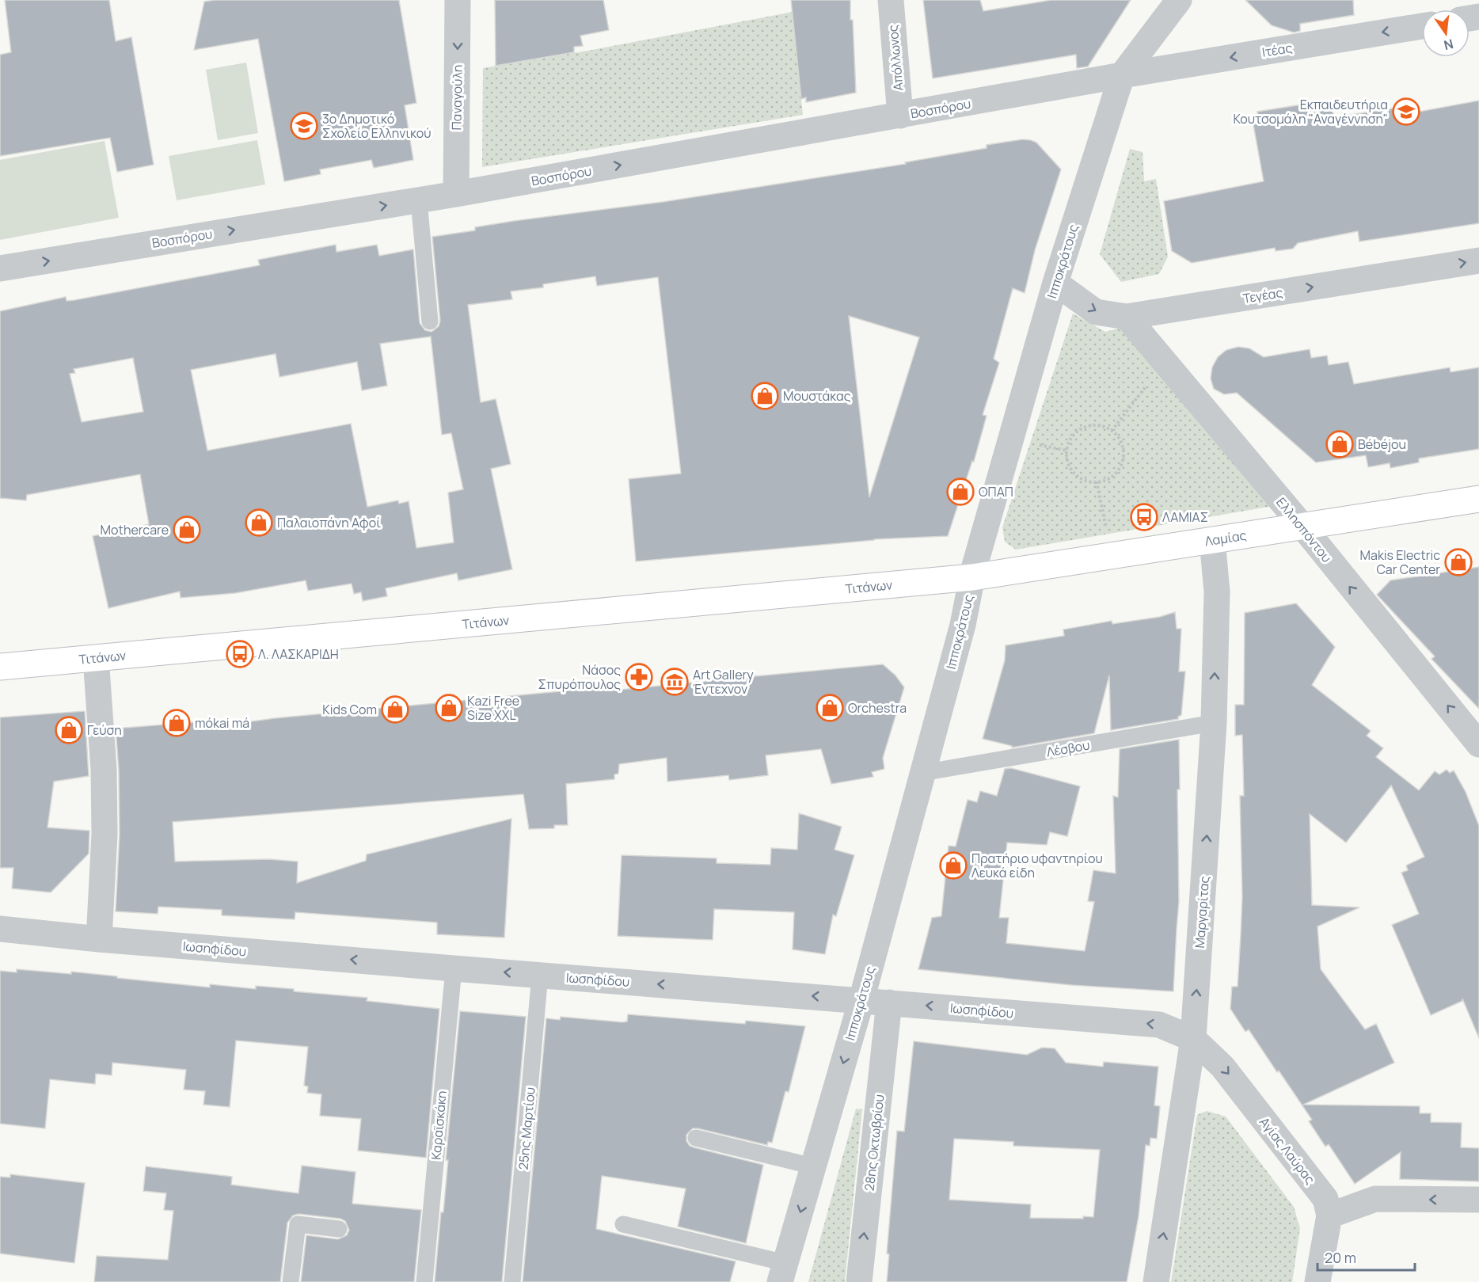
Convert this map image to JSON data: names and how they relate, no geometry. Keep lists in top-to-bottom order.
{
  "streets": {
    "main road": ["Λαμίας", "Τιτάνων"],
    "street": [
      "Ιτέας",
      "Απόλλωνος",
      "Παναγούλη",
      "Βοσπόρου",
      "Ιπποκράτους",
      "Τεγέας",
      "Ελλησπόντου",
      "Μαργαρίτας",
      "Ιωσηφίδου",
      "28ης Οκτωβρίου",
      "Αγίας Λαύρας"
    ],
    "lane": ["Λέσβου", "Καραϊσκάκη", "25ης Μαρτίου"]
  },
  "crossings": [
    ["Ιτέας", "Βοσπόρου"],
    ["Ιτέας", "Ιπποκράτους"],
    ["Απόλλωνος", "Βοσπόρου"],
    ["Παναγούλη", "Βοσπόρου"],
    ["Βοσπόρου", "Ιπποκράτους"],
    ["Ιπποκράτους", "Τεγέας"],
    ["Ιπποκράτους", "Λαμίας"],
    ["Ιπποκράτους", "Τιτάνων"],
    ["Ιπποκράτους", "Λέσβου"],
    ["Ιπποκράτους", "Ιωσηφίδου"],
    ["Τεγέας", "Ελλησπόντου"],
    ["Ελλησπόντου", "Λαμίας"],
    ["Λαμίας", "Τιτάνων"],
    ["Λαμίας", "Μαργαρίτας"],
    ["Λέσβου", "Μαργαρίτας"],
    ["Μαργαρίτας", "Ιωσηφίδου"],
    ["Μαργαρίτας", "Αγίας Λαύρας"],
    ["Ιωσηφίδου", "Καραϊσκάκη"],
    ["Ιωσηφίδου", "25ης Μαρτίου"],
    ["Ιωσηφίδου", "28ης Οκτωβρίου"],
    ["Ιωσηφίδου", "Αγίας Λαύρας"]
  ],
  "one_way": [
    "Ιτέας",
    "Παναγούλη",
    "Βοσπόρου",
    "Τεγέας",
    "Ελλησπόντου",
    "Μαργαρίτας",
    "Ιωσηφίδου",
    "28ης Οκτωβρίου",
    "Αγίας Λαύρας"
  ],
  "places": {
    "school or university": ["Εκπαιδευτήρια Κουτσομάλη \"Αναγέννηση\"", "3ο Δημοτικό Σχολείο Ελληνικού"],
    "shop": [
      "Μουστάκας",
      "Bébéjou",
      "ΟΠΑΠ",
      "Παλαιοπάνη Αφοί",
      "Mothercare",
      "Makis Electric Car Center",
      "Kazi Free Size XXL",
      "Orchestra",
      "Kids Com",
      "mókai má",
      "Γεύση",
      "Πρατήριο υφαντηρίου Λευκά είδη"
    ],
    "bus stop": ["ΛΑΜΙΑΣ", "Λ. ΛΑΣΚΑΡΙΔΗ"],
    "pharmacy": ["Νάσος Σπυρόπουλος"],
    "museum": ["Art Gallery Έντεχνον"]
  },
  "scale_bar": "20 m",
  "north": "bottom"
}
